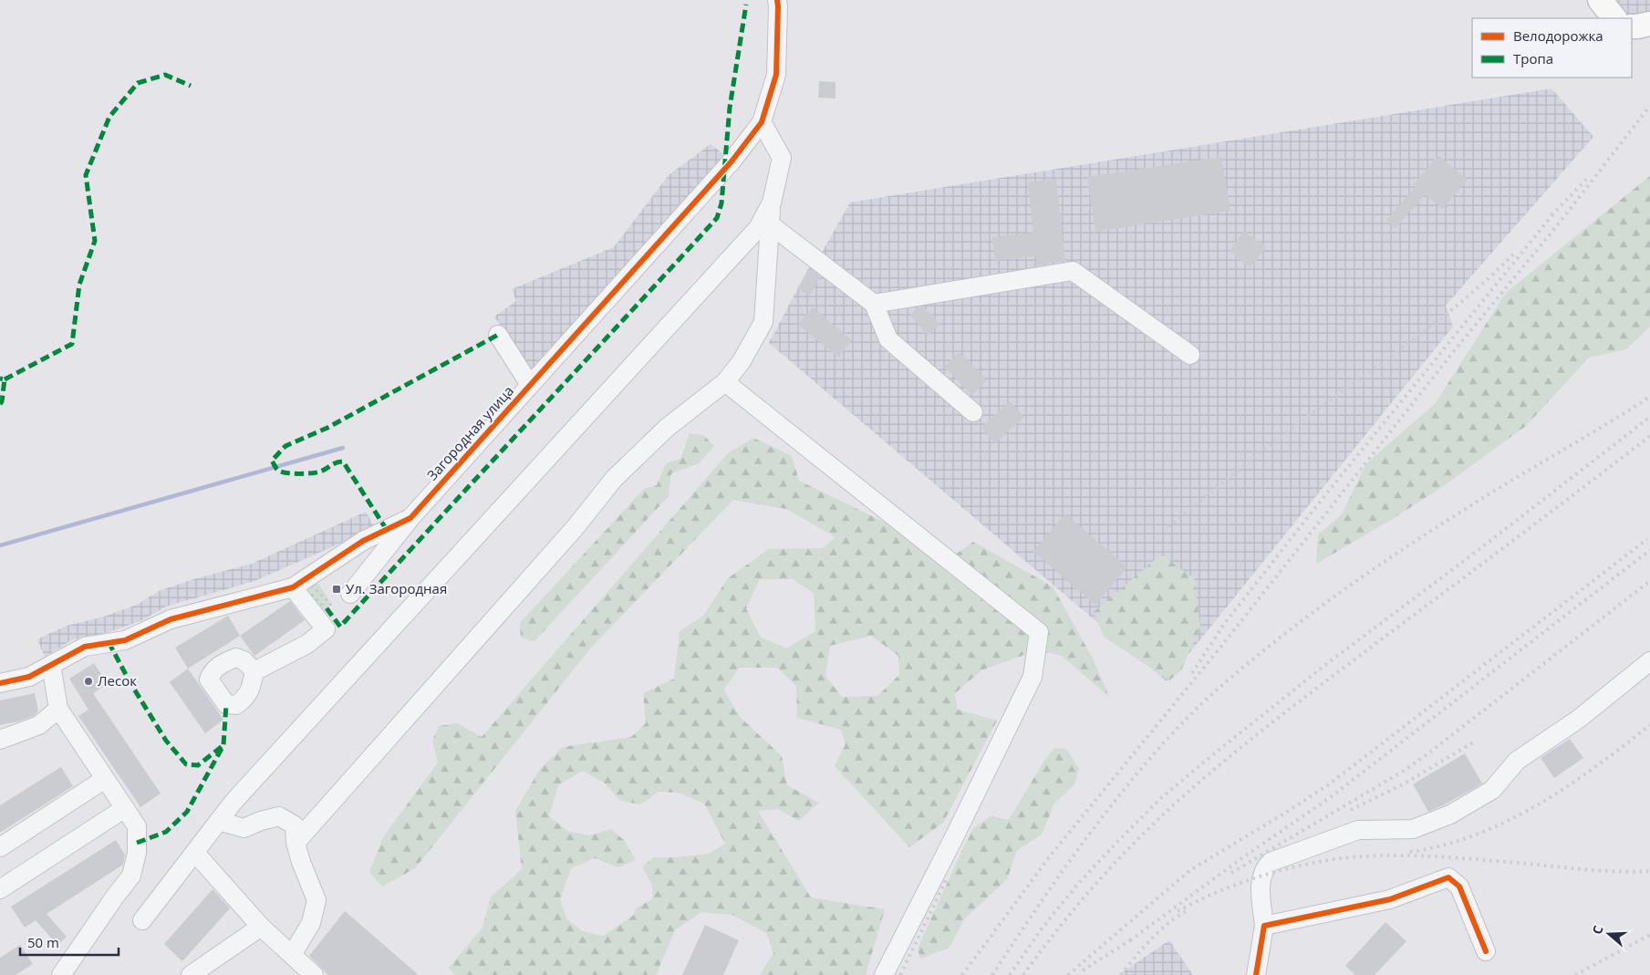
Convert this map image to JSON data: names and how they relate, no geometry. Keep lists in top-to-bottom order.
{
  "streets": {
    "street": ["Загородная улица"]
  },
  "places": {
    "transit": ["Ул. Загородная"],
    "other": ["Лесок"]
  },
  "legend": ["Велодорожка", "Тропа"],
  "scale_bar": "50 m",
  "north": "left"
}
